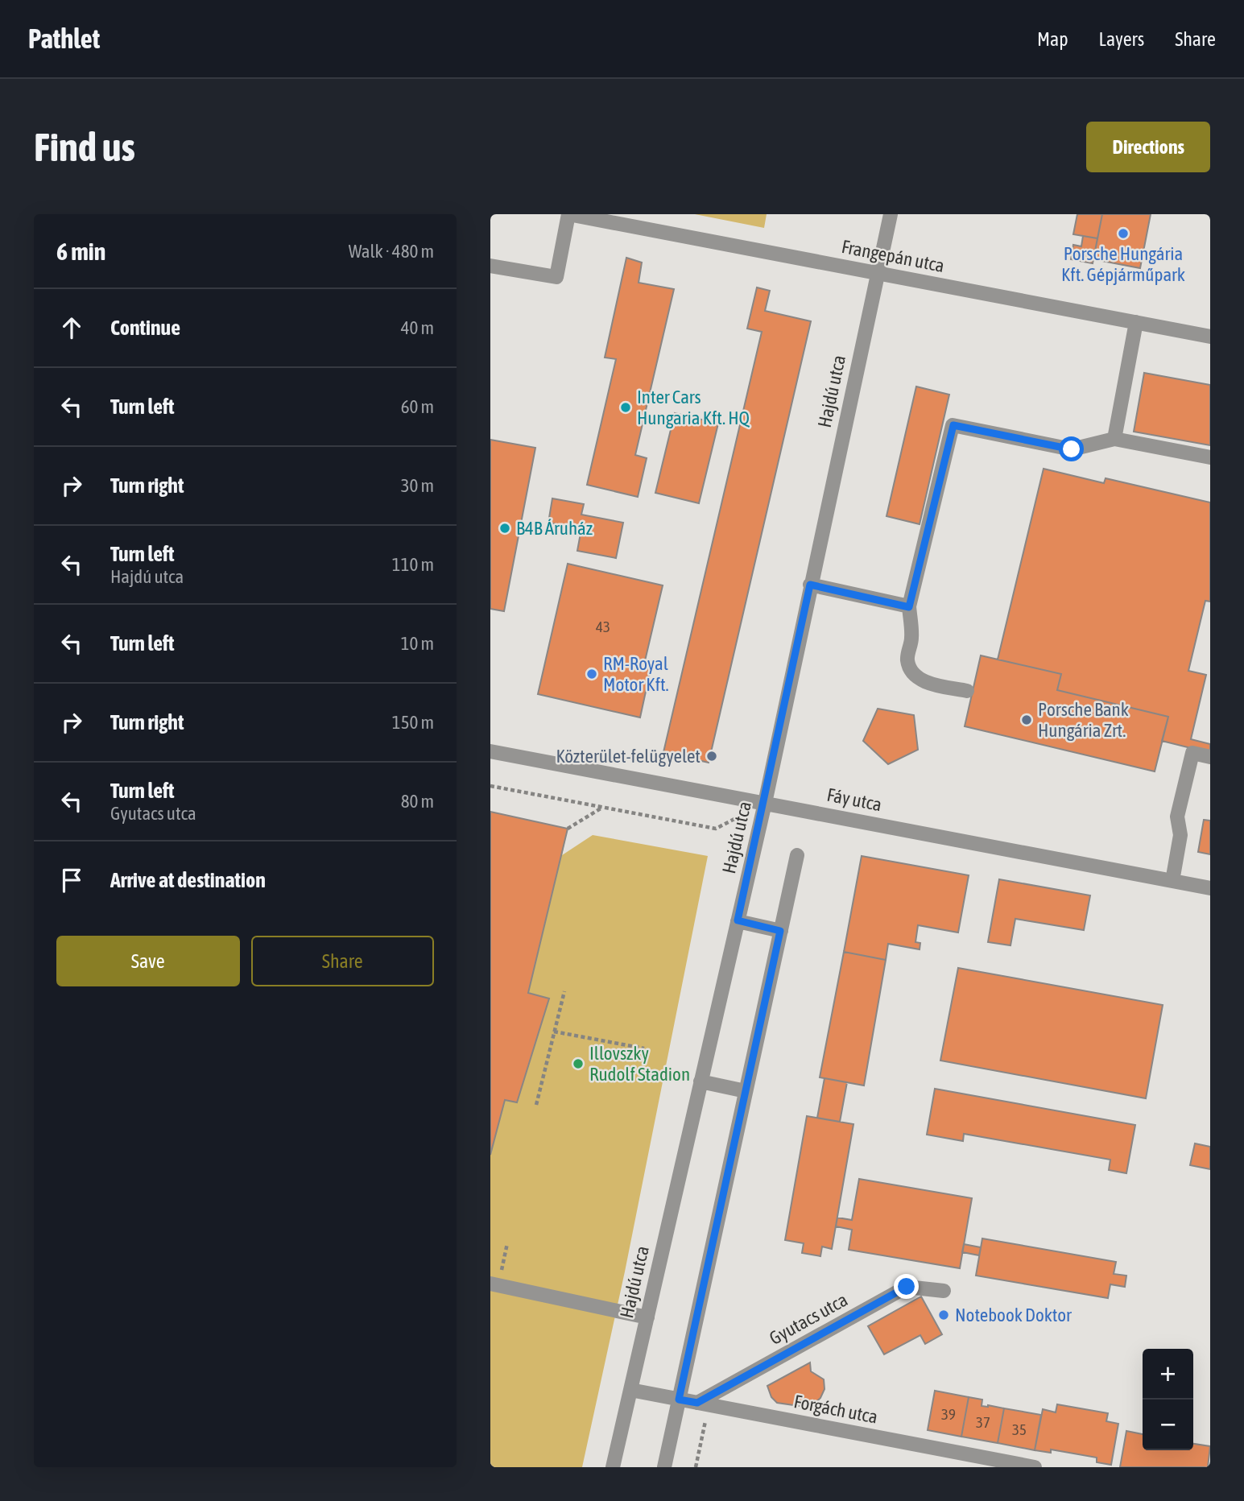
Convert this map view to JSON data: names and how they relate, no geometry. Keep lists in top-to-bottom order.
{
  "streets": {
    "street": [
      "Frangepán utca",
      "Hajdú utca",
      "Fáy utca",
      "Gyutacs utca",
      "Forgách utca"
    ]
  },
  "crossings": [
    ["Frangepán utca", "Hajdú utca"],
    ["Hajdú utca", "Fáy utca"],
    ["Hajdú utca", "Forgách utca"],
    ["Gyutacs utca", "Forgách utca"]
  ],
  "places": [
    "Porsche Hungária Kft. Gépjárműpark",
    "Inter Cars Hungaria Kft. HQ",
    "B4B Áruház",
    "RM-Royal Motor Kft.",
    "Porsche Bank Hungária Zrt.",
    "Közterület-felügyelet",
    "Illovszky Rudolf Stadion",
    "Notebook Doktor"
  ],
  "house_numbers": [
    "43",
    "39",
    "37",
    "35"
  ],
  "page": {
    "header": "Pathlet",
    "nav": ["Map", "Layers", "Share"],
    "buttons": [
      "Directions",
      ["Save", "Share"]
    ],
    "title": "Find us",
    "heading": ["6 min", "Walk · 480 m"],
    "list": [
      ["Continue", "40 m"],
      ["Turn left", "60 m"],
      ["Turn right", "30 m"],
      ["Turn left", "Hajdú utca", "110 m"],
      ["Turn left", "10 m"],
      ["Turn right", "150 m"],
      ["Turn left", "Gyutacs utca", "80 m"],
      "Arrive at destination"
    ],
    "map_buttons": ["+", "−"]
  }
}
